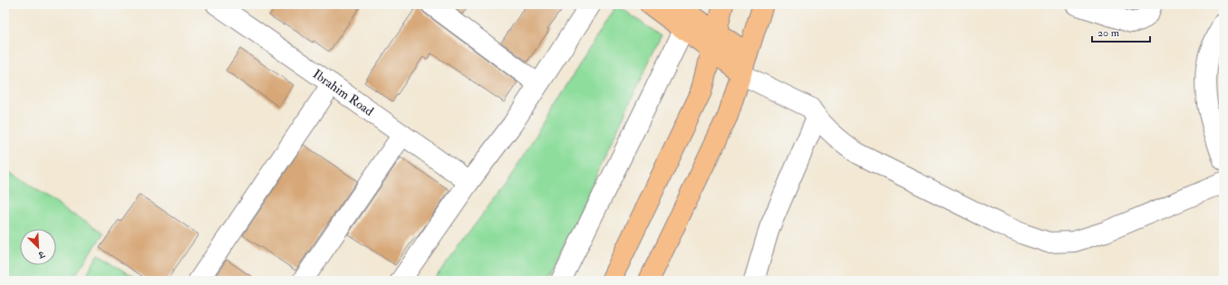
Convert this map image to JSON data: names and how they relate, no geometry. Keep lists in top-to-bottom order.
{
  "streets": {
    "street": ["Ibrahim Road"]
  },
  "scale_bar": "20 m",
  "north": "bottom right"
}
